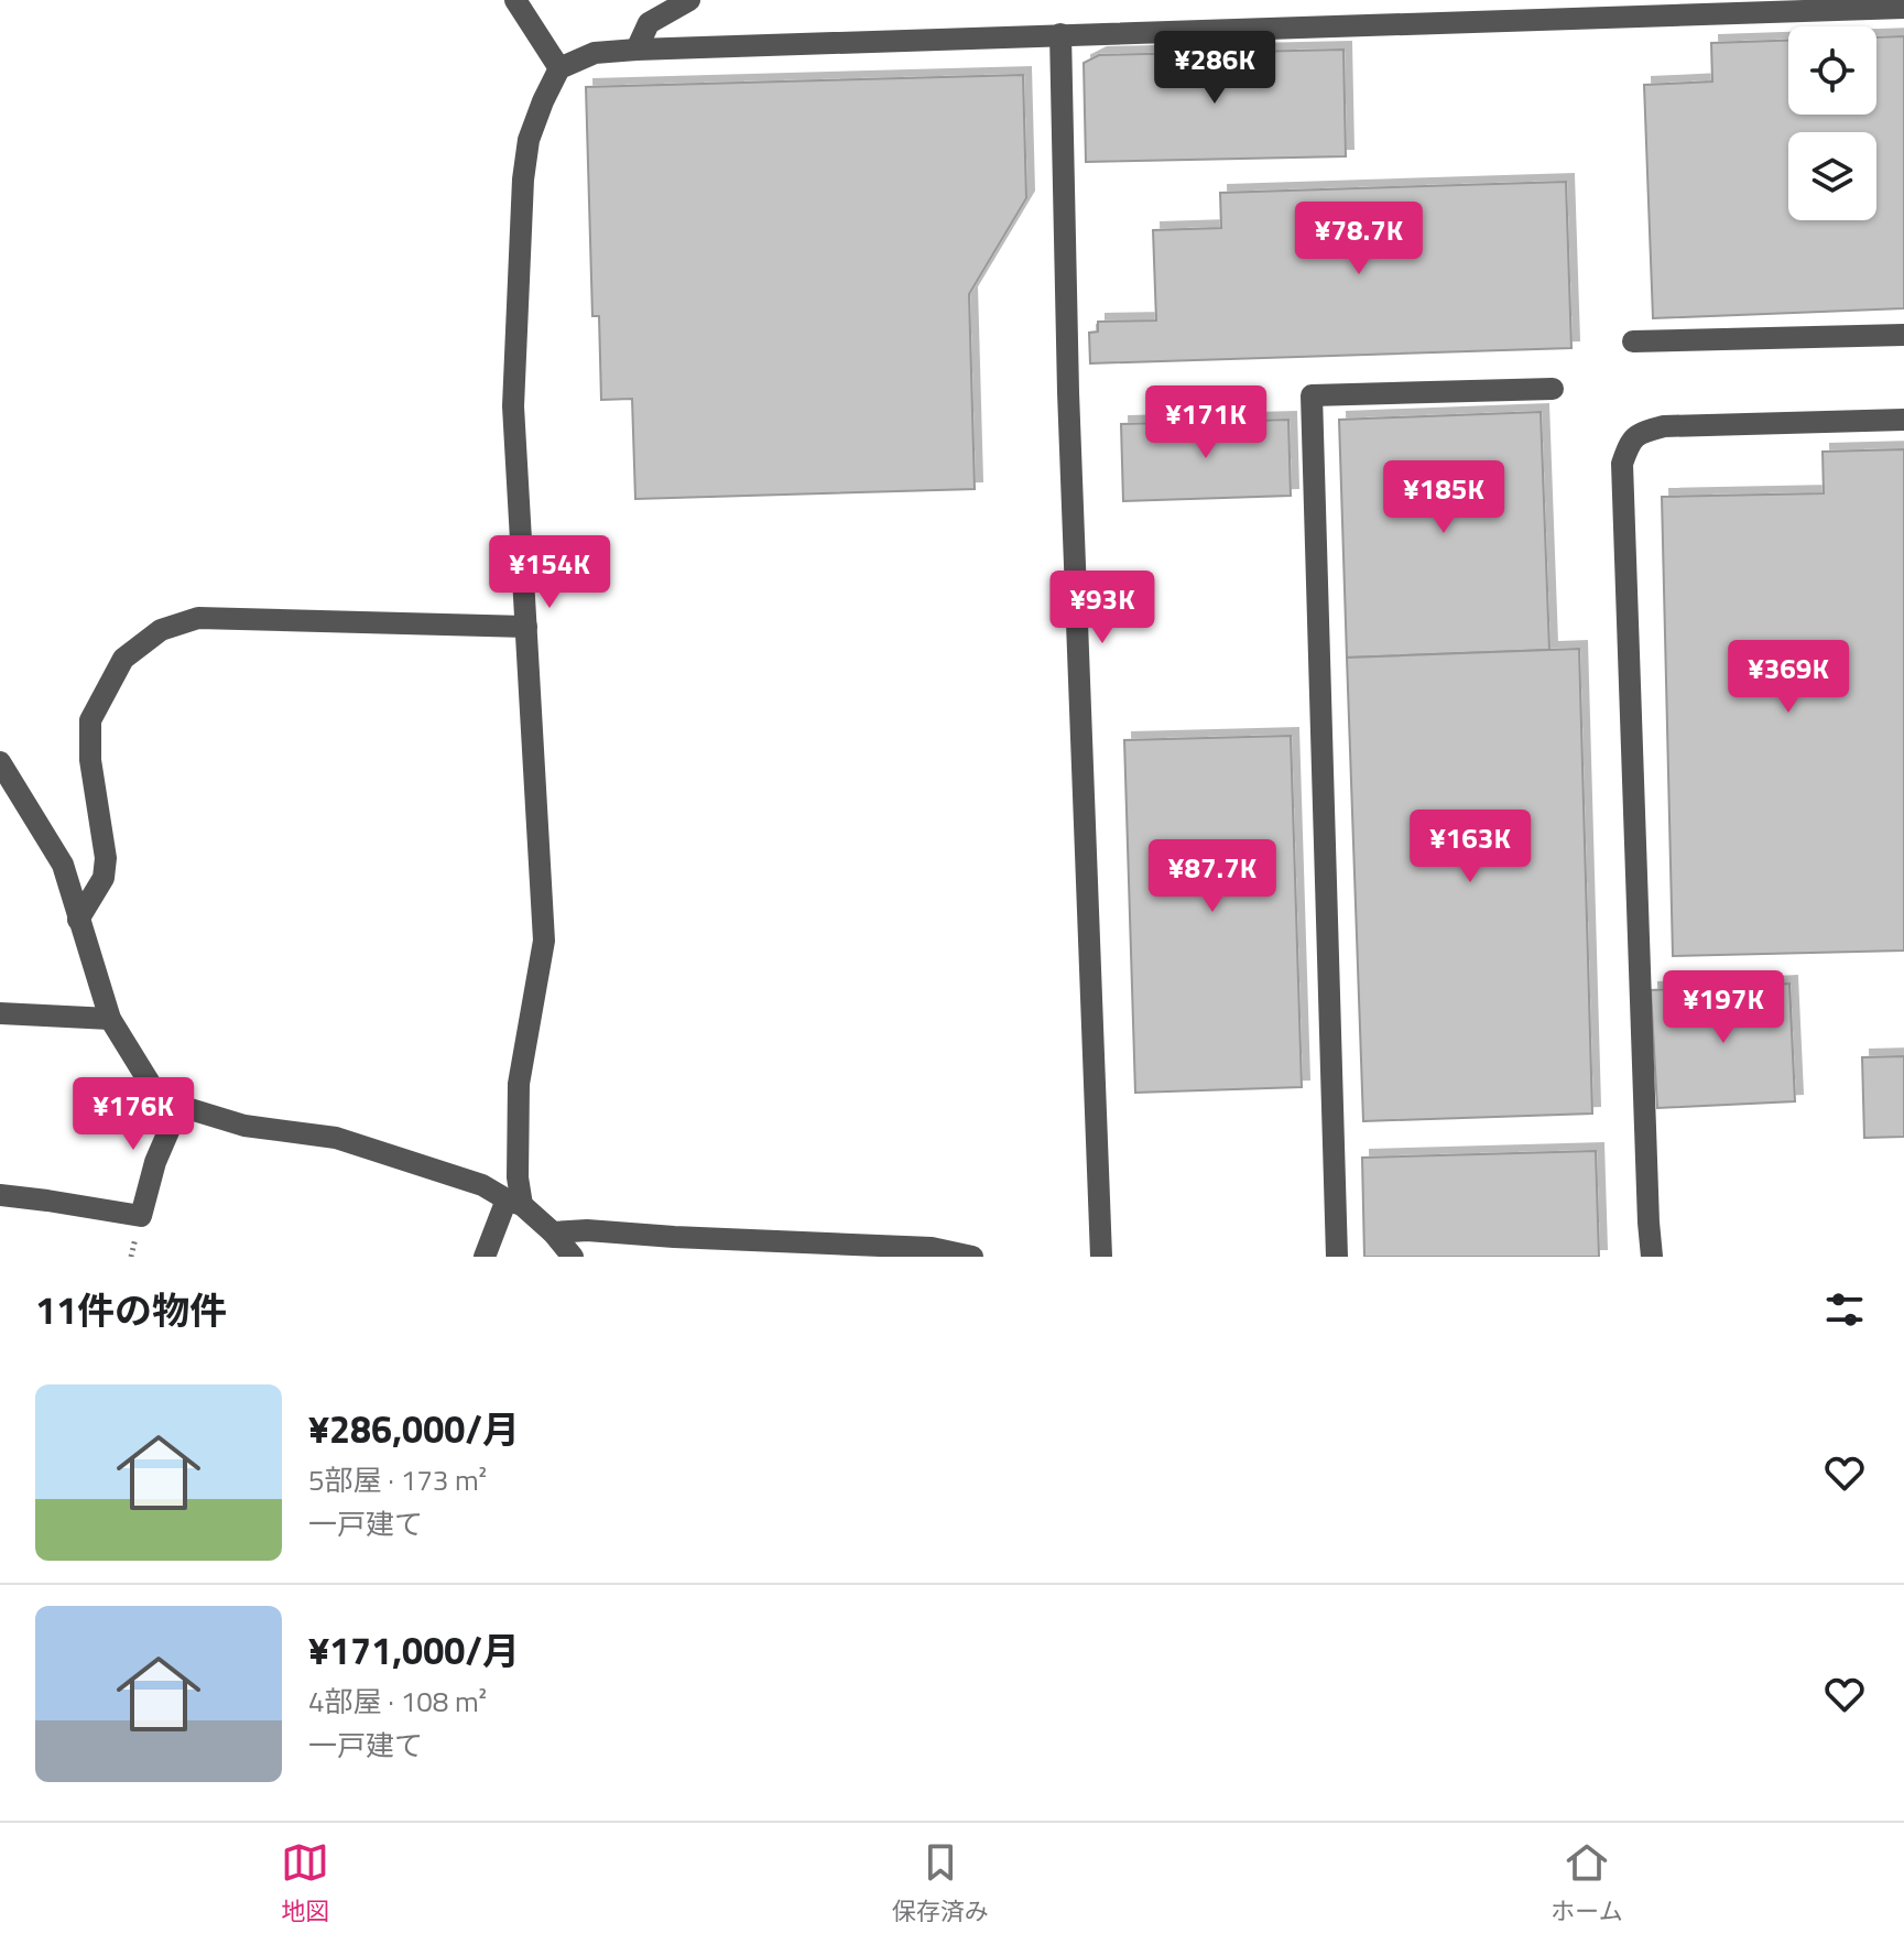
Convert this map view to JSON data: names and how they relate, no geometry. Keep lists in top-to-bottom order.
{
  "page": {
    "price": [
      "¥286K",
      "¥78.7K",
      "¥171K",
      "¥185K",
      "¥154K",
      "¥93K",
      "¥369K",
      "¥163K",
      "¥87.7K",
      "¥197K",
      "¥176K"
    ],
    "heading": "11件の物件",
    "list": [
      {
        "name": "¥286,000/月",
        "note": "5部屋 · 173 m² · 一戸建て"
      },
      {
        "name": "¥171,000/月",
        "note": "4部屋 · 108 m² · 一戸建て"
      }
    ],
    "tabs": ["地図", "保存済み", "ホーム"]
  }
}
